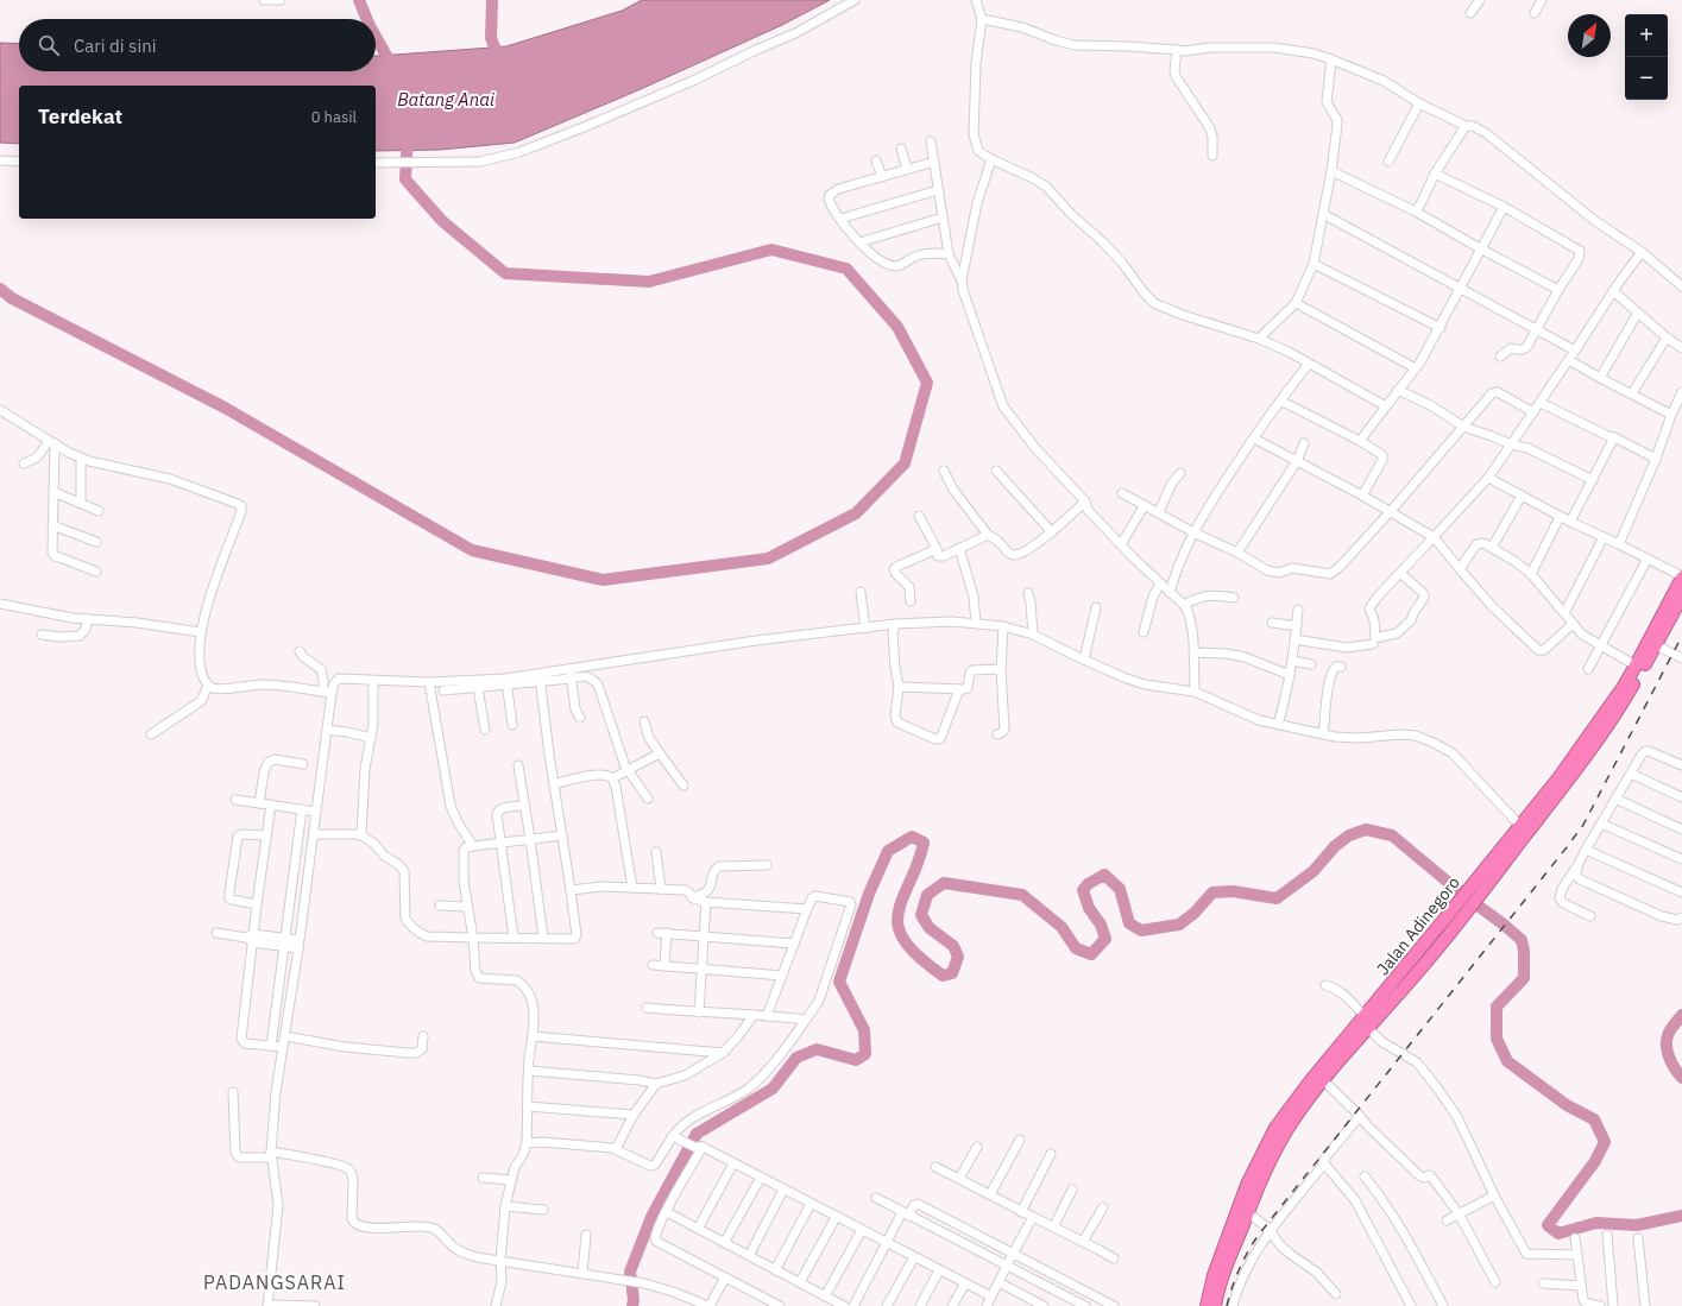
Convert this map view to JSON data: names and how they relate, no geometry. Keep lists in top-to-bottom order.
{
  "streets": {
    "highway": ["Jalan Adinegoro"]
  },
  "districts": ["PADANGSARAI"],
  "water": ["Batang Anai"],
  "north": "top right",
  "page": {
    "map_buttons": ["+", "−"],
    "search": "Cari di sini",
    "heading": ["Terdekat", "0 hasil"]
  }
}
